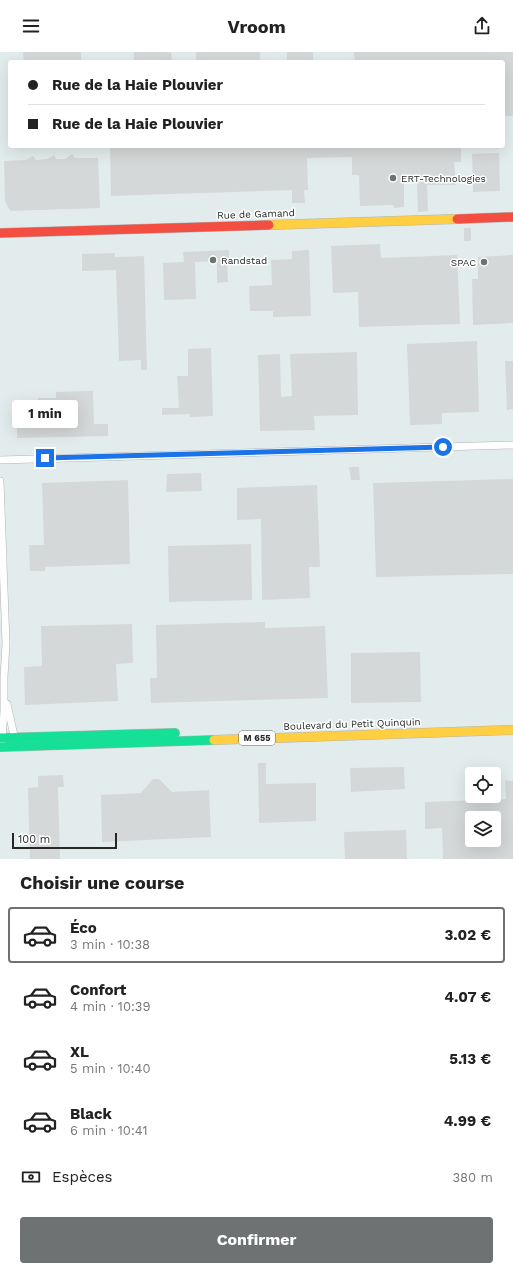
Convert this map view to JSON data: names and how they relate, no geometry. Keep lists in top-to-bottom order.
{
  "streets": {
    "main road": ["Rue de Gamand", "Boulevard du Petit Quinquin", "M 655"]
  },
  "places": ["ERT-Technologies", "Randstad", "SPAC"],
  "scale_bar": "100 m",
  "page": {
    "header": "Vroom",
    "banner": ["Rue de la Haie Plouvier", "Rue de la Haie Plouvier"],
    "bubble": "1 min",
    "scale": "100 m",
    "heading": "Choisir une course",
    "list": [
      {
        "name": "Éco",
        "note": "3 min · 10:38",
        "value": "3.02 €"
      },
      {
        "name": "Confort",
        "note": "4 min · 10:39",
        "value": "4.07 €"
      },
      {
        "name": "XL",
        "note": "5 min · 10:40",
        "value": "5.13 €"
      },
      {
        "name": "Black",
        "note": "6 min · 10:41",
        "value": "4.99 €"
      }
    ],
    "pay": ["Espèces", "380 m"],
    "buttons": "Confirmer"
  }
}
